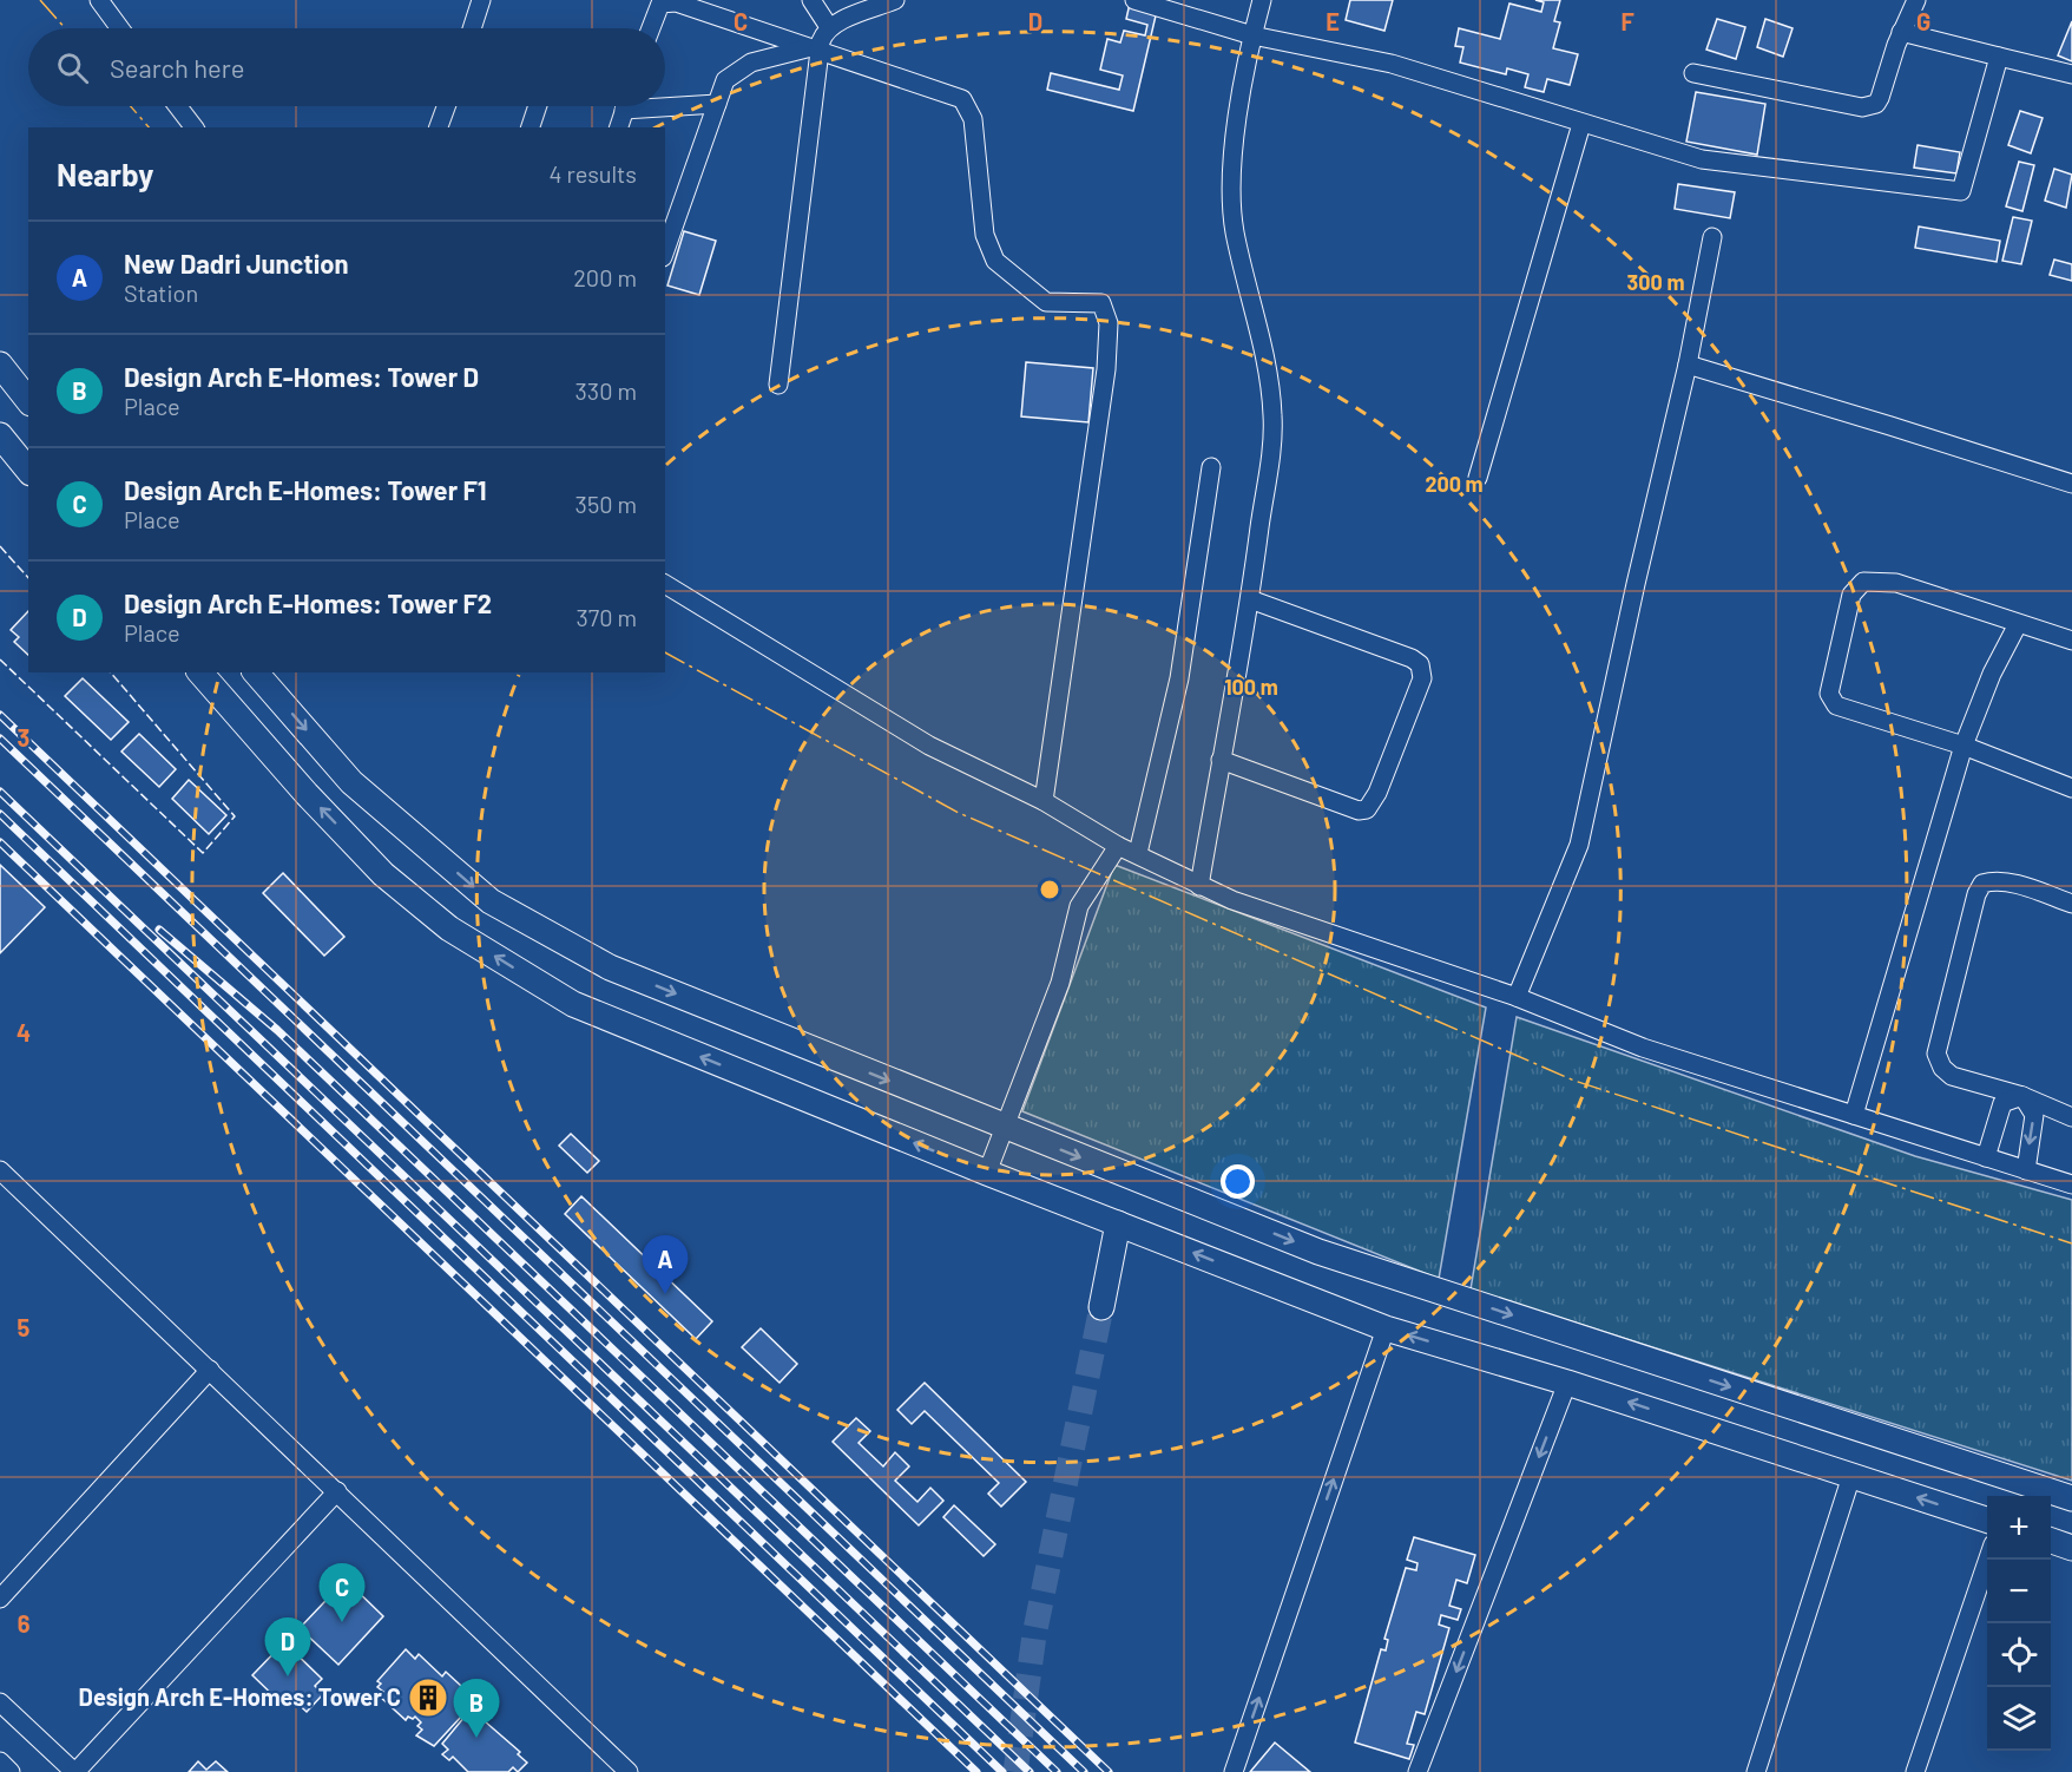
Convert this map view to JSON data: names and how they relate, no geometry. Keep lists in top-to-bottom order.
{
  "places": {
    "building": ["Design Arch E-Homes: Tower C"]
  },
  "page": {
    "search": "Search here",
    "heading": ["Nearby", "4 results"],
    "list": [
      {
        "mark": "A",
        "name": "New Dadri Junction",
        "note": "Station",
        "value": "200 m"
      },
      {
        "mark": "B",
        "name": "Design Arch E-Homes: Tower D",
        "note": "Place",
        "value": "330 m"
      },
      {
        "mark": "C",
        "name": "Design Arch E-Homes: Tower F1",
        "note": "Place",
        "value": "350 m"
      },
      {
        "mark": "D",
        "name": "Design Arch E-Homes: Tower F2",
        "note": "Place",
        "value": "370 m"
      }
    ],
    "pins": [
      "A",
      "C",
      "D",
      "B"
    ],
    "map_buttons": ["+", "−"]
  },
  "grid": {
    "columns": [
      "C",
      "D",
      "E",
      "F",
      "G"
    ],
    "rows": [
      "3",
      "4",
      "5",
      "6"
    ]
  },
  "rings": ["300 m", "200 m", "100 m"]
}
